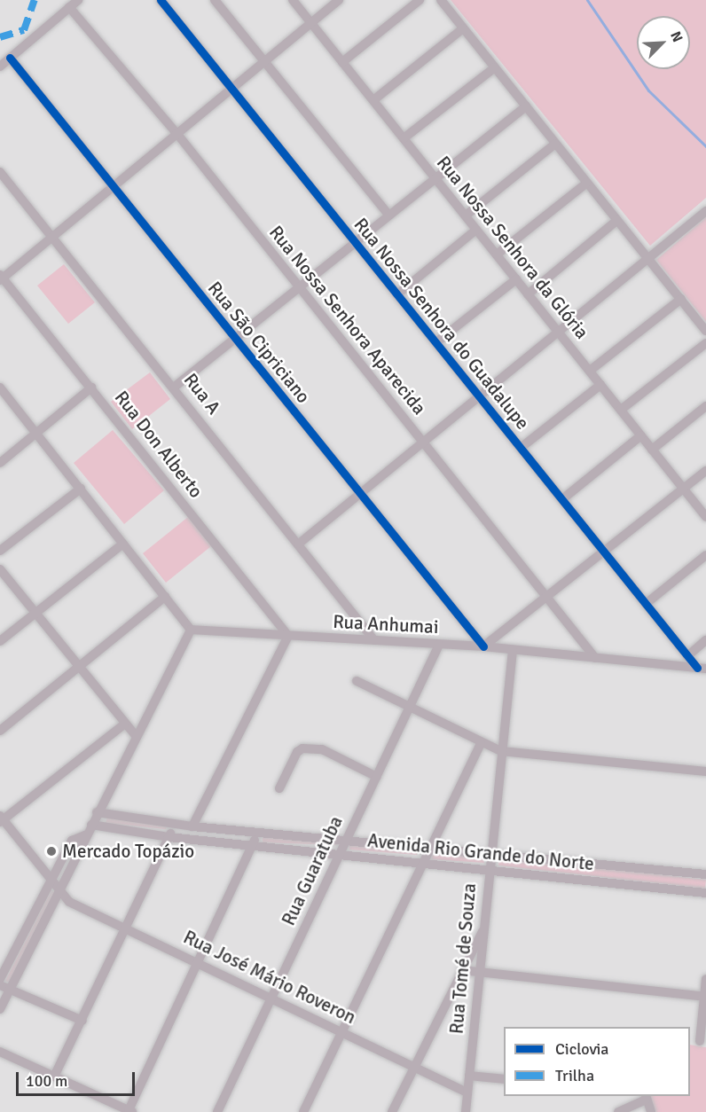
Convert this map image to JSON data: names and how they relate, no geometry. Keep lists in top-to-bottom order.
{
  "streets": {
    "street": [
      "Rua Nossa Senhora da Glória",
      "Rua Nossa Senhora Aparecida",
      "Rua Nossa Senhora do Guadalupe",
      "Rua São Cipriciano",
      "Rua A",
      "Rua Don Alberto",
      "Rua Anhumai",
      "Avenida Rio Grande do Norte",
      "Rua Guaratuba",
      "Rua Tomé de Souza",
      "Rua José Mário Roveron"
    ]
  },
  "crossings": [
    ["Rua Nossa Senhora Aparecida", "Rua Anhumai"],
    ["Rua Nossa Senhora do Guadalupe", "Rua Anhumai"],
    ["Rua São Cipriciano", "Rua Anhumai"],
    ["Rua A", "Rua Anhumai"],
    ["Rua Don Alberto", "Rua Anhumai"],
    ["Rua Anhumai", "Rua Guaratuba"],
    ["Rua Anhumai", "Rua Tomé de Souza"],
    ["Avenida Rio Grande do Norte", "Rua Guaratuba"],
    ["Avenida Rio Grande do Norte", "Rua Tomé de Souza"],
    ["Rua Guaratuba", "Rua José Mário Roveron"],
    ["Rua Tomé de Souza", "Rua José Mário Roveron"]
  ],
  "places": ["Mercado Topázio"],
  "legend": ["Ciclovia", "Trilha"],
  "scale_bar": "100 m",
  "north": "top right"
}
